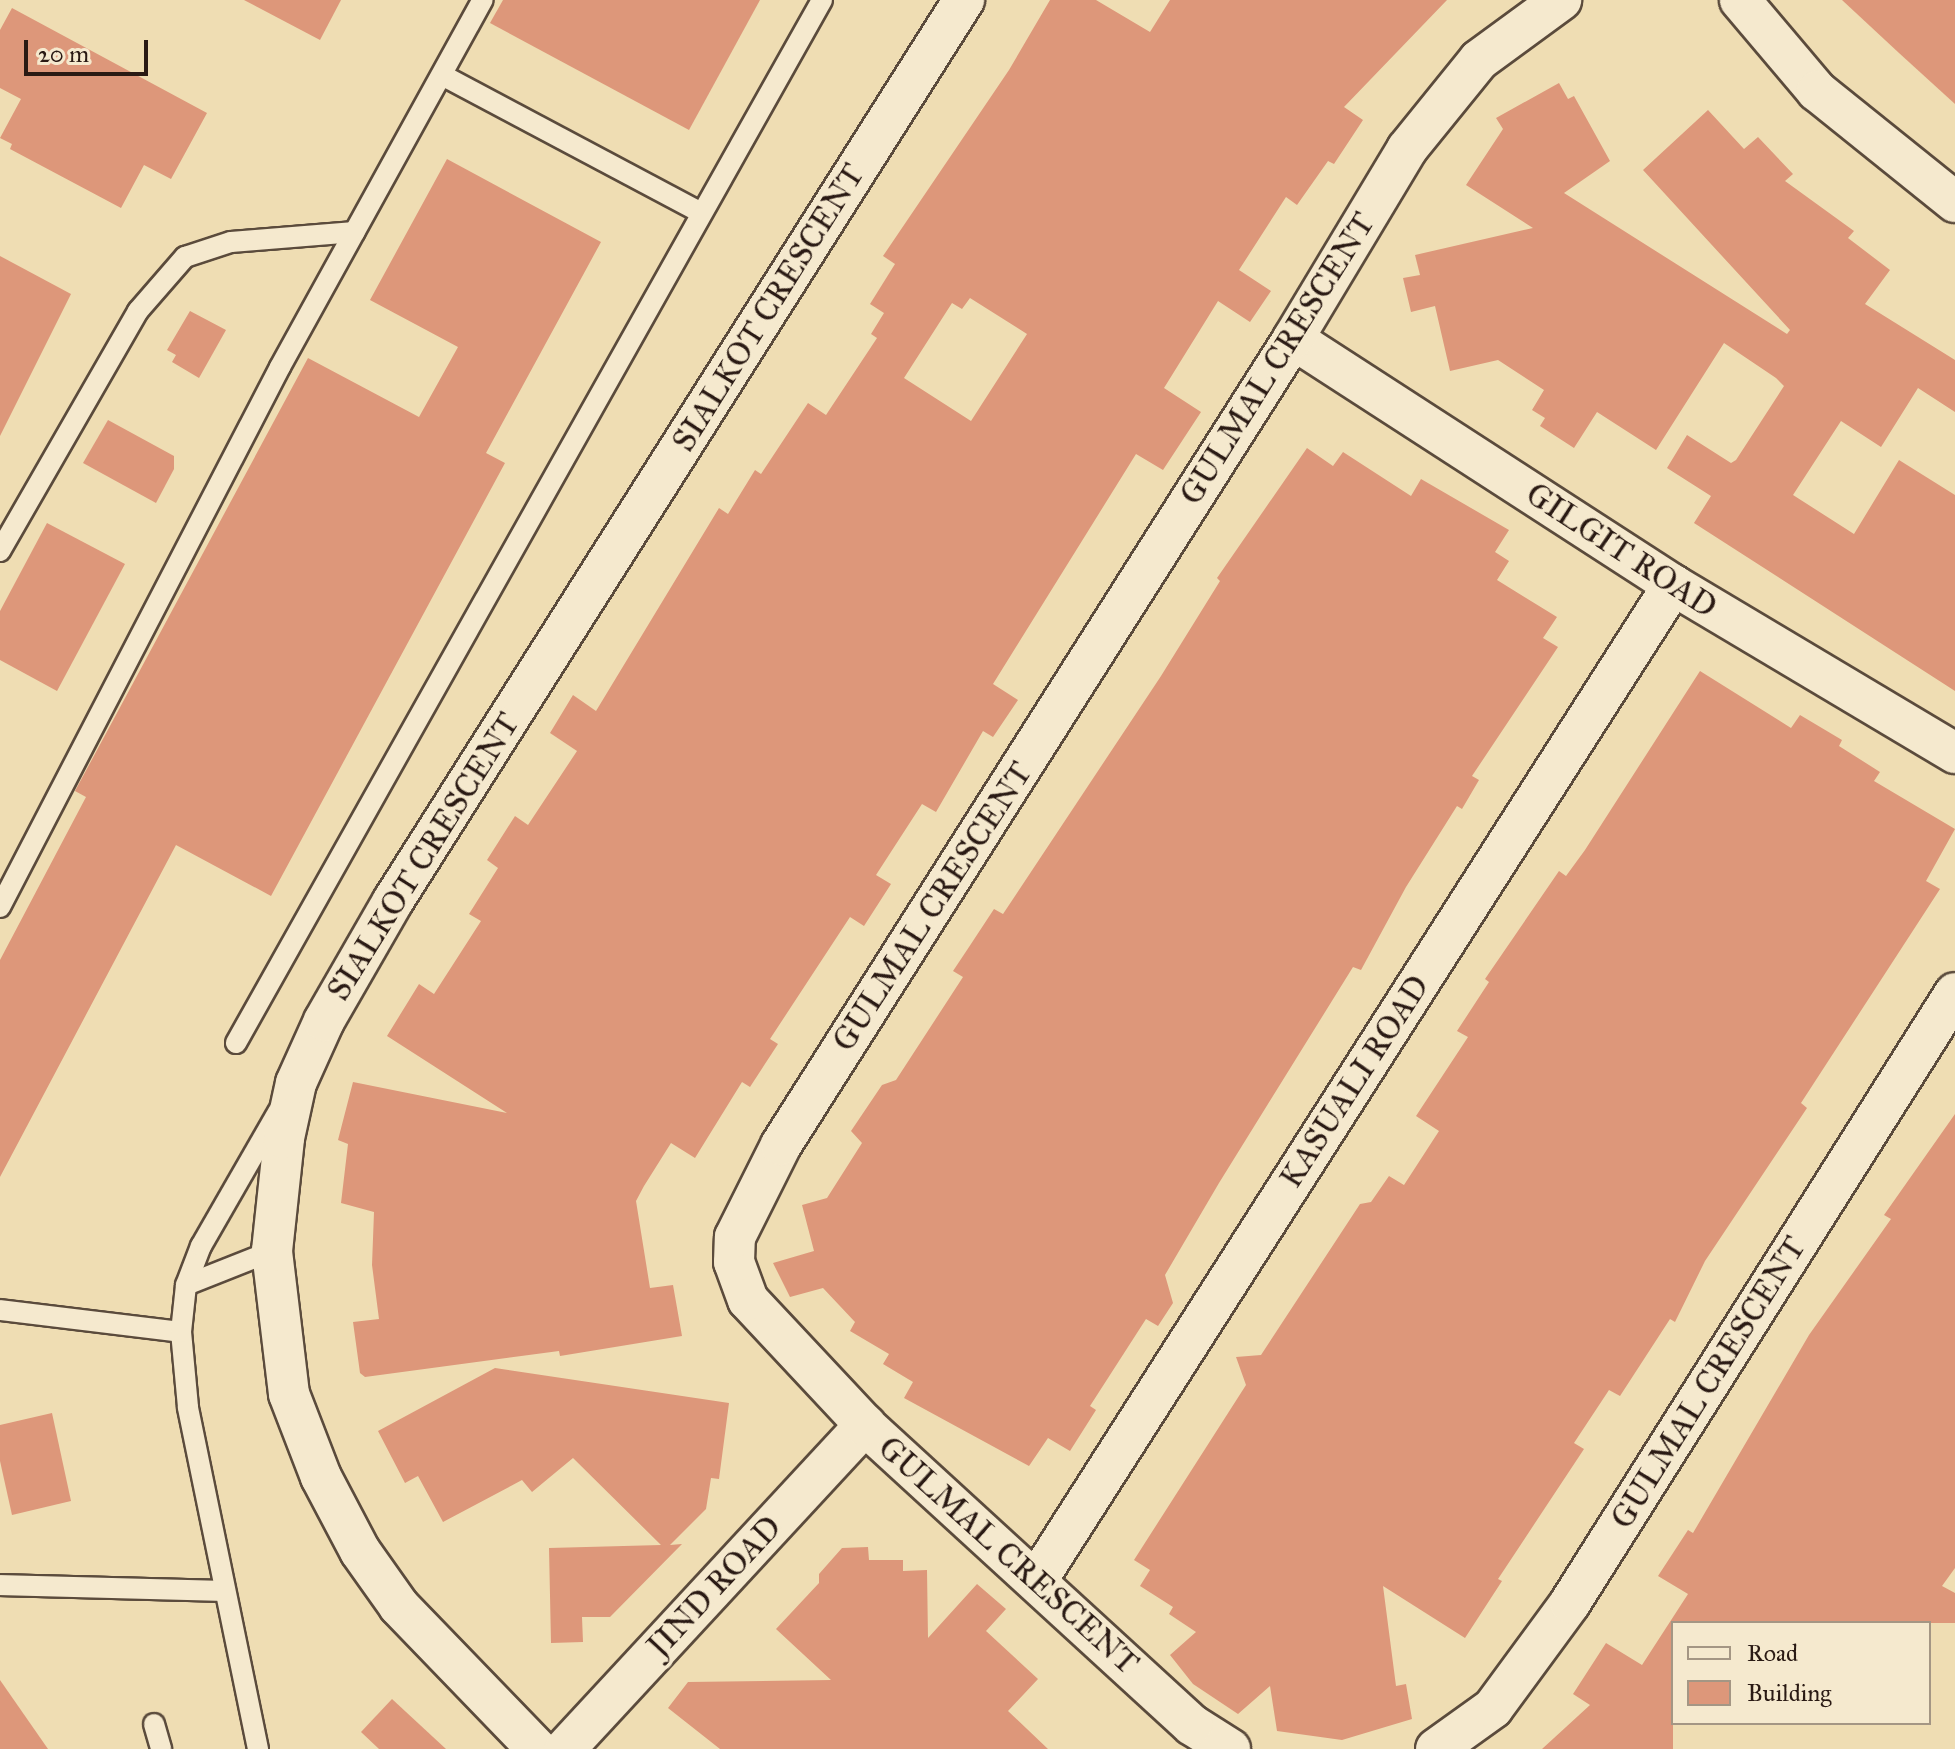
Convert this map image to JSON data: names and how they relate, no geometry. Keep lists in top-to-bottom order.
{
  "streets": {
    "street": [
      "SIALKOT CRESCENT",
      "GULMAL CRESCENT",
      "GILGIT ROAD",
      "KASUALI ROAD",
      "JIND ROAD"
    ]
  },
  "crossings": [
    ["GULMAL CRESCENT", "GILGIT ROAD"],
    ["GULMAL CRESCENT", "KASUALI ROAD"],
    ["GULMAL CRESCENT", "JIND ROAD"],
    ["GILGIT ROAD", "KASUALI ROAD"]
  ],
  "legend": ["Road", "Building"],
  "scale_bar": "20 m"
}
